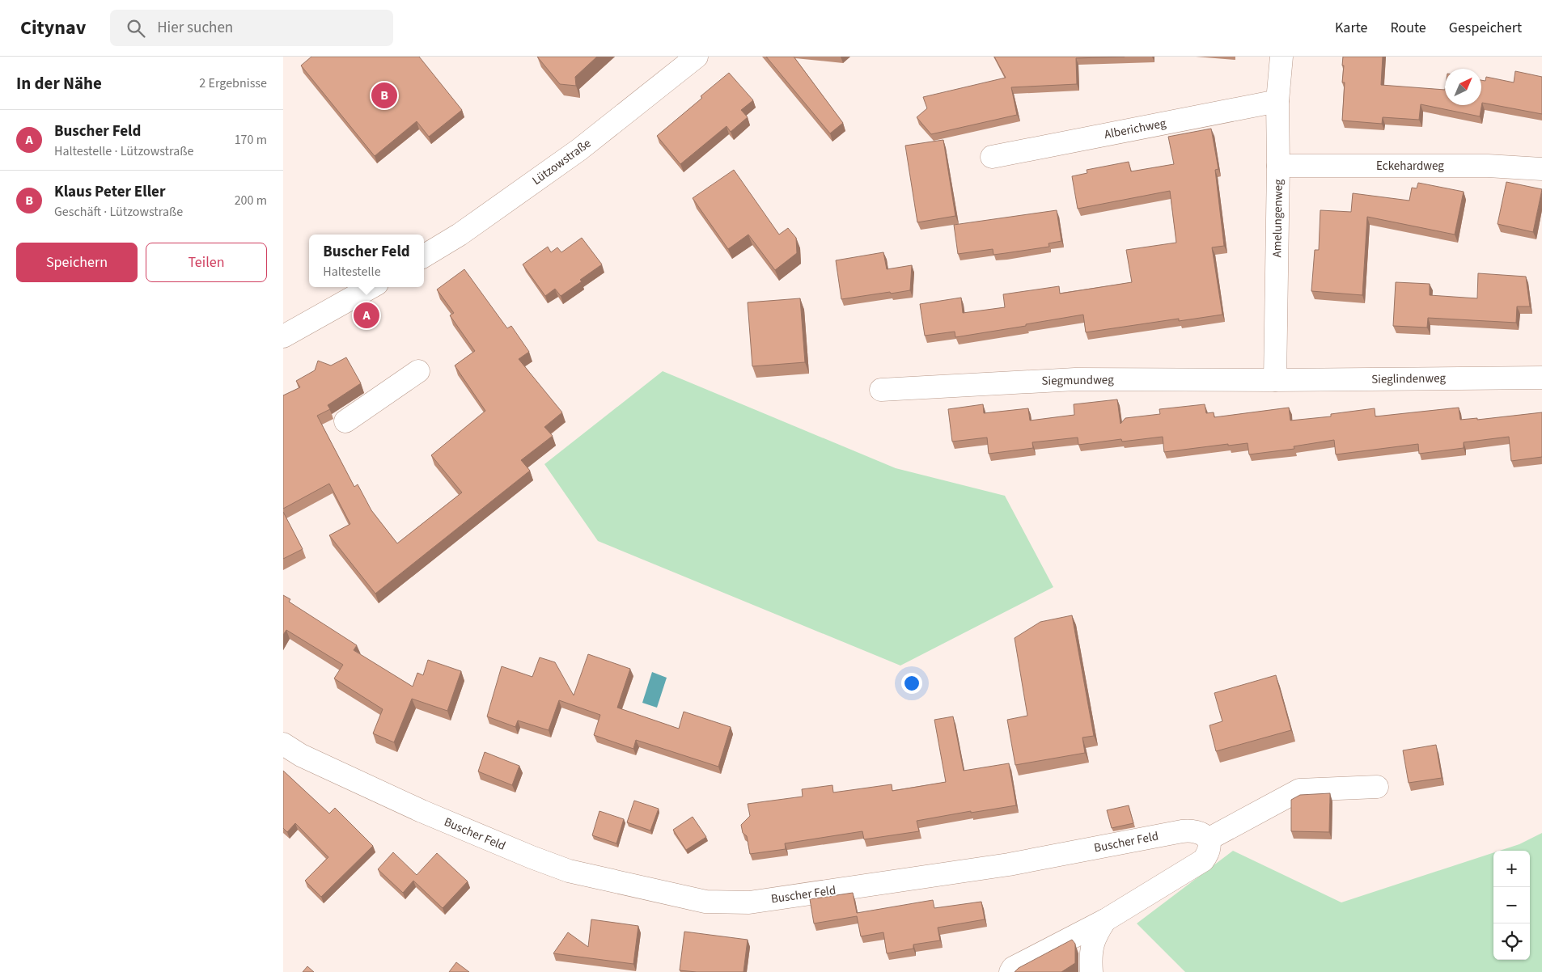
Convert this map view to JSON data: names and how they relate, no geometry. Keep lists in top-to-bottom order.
{
  "streets": {
    "street": [
      "Alberichweg",
      "Lützowstraße",
      "Eckehardweg",
      "Amelungenweg",
      "Sieglindenweg",
      "Siegmundweg",
      "Buscher Feld"
    ]
  },
  "crossings": [
    ["Alberichweg", "Amelungenweg"],
    ["Eckehardweg", "Amelungenweg"],
    ["Amelungenweg", "Sieglindenweg"],
    ["Amelungenweg", "Siegmundweg"],
    ["Sieglindenweg", "Siegmundweg"]
  ],
  "north": "top right",
  "page": {
    "header": "Citynav",
    "search": "Hier suchen",
    "nav": ["Karte", "Route", "Gespeichert"],
    "heading": ["In der Nähe", "2 Ergebnisse"],
    "pins": ["B", "A"],
    "list": [
      {
        "mark": "A",
        "name": "Buscher Feld",
        "note": "Haltestelle · Lützowstraße",
        "value": "170 m"
      },
      {
        "mark": "B",
        "name": "Klaus Peter Eller",
        "note": "Geschäft · Lützowstraße",
        "value": "200 m"
      }
    ],
    "buttons": ["Speichern", "Teilen"],
    "popup": ["Buscher Feld", "Haltestelle"],
    "map_buttons": ["+", "−"]
  }
}
